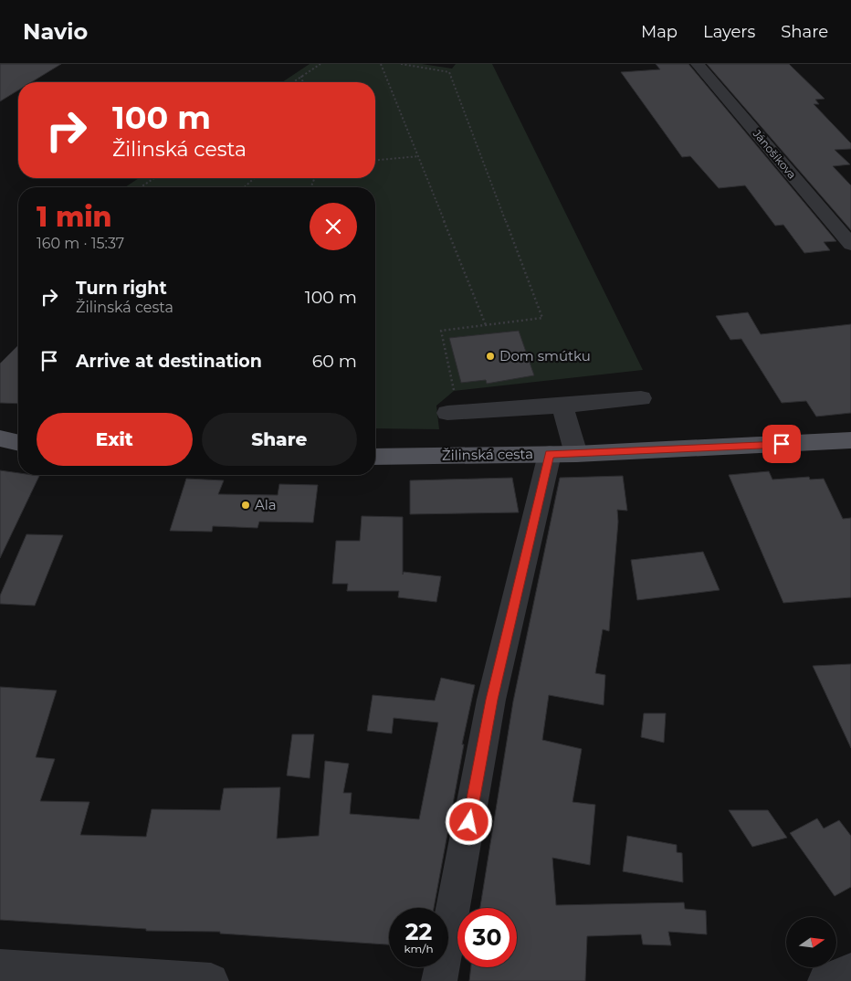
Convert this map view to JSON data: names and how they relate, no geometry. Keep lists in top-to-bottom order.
{
  "streets": {
    "main road": ["Žilinská cesta"],
    "street": ["Jánošíkova"]
  },
  "places": ["Dom smútku", "Ala"],
  "north": "right",
  "page": {
    "header": "Navio",
    "nav": ["Map", "Layers", "Share"],
    "turn": ["100 m", "Žilinská cesta"],
    "heading": ["1 min", "160 m · 15:37"],
    "list": [
      {
        "name": "Turn right",
        "note": "Žilinská cesta",
        "value": "100 m"
      },
      {
        "name": "Arrive at destination",
        "value": "60 m"
      }
    ],
    "buttons": ["Exit", "Share"],
    "speed": "22 km/h",
    "limit": "30"
  }
}
